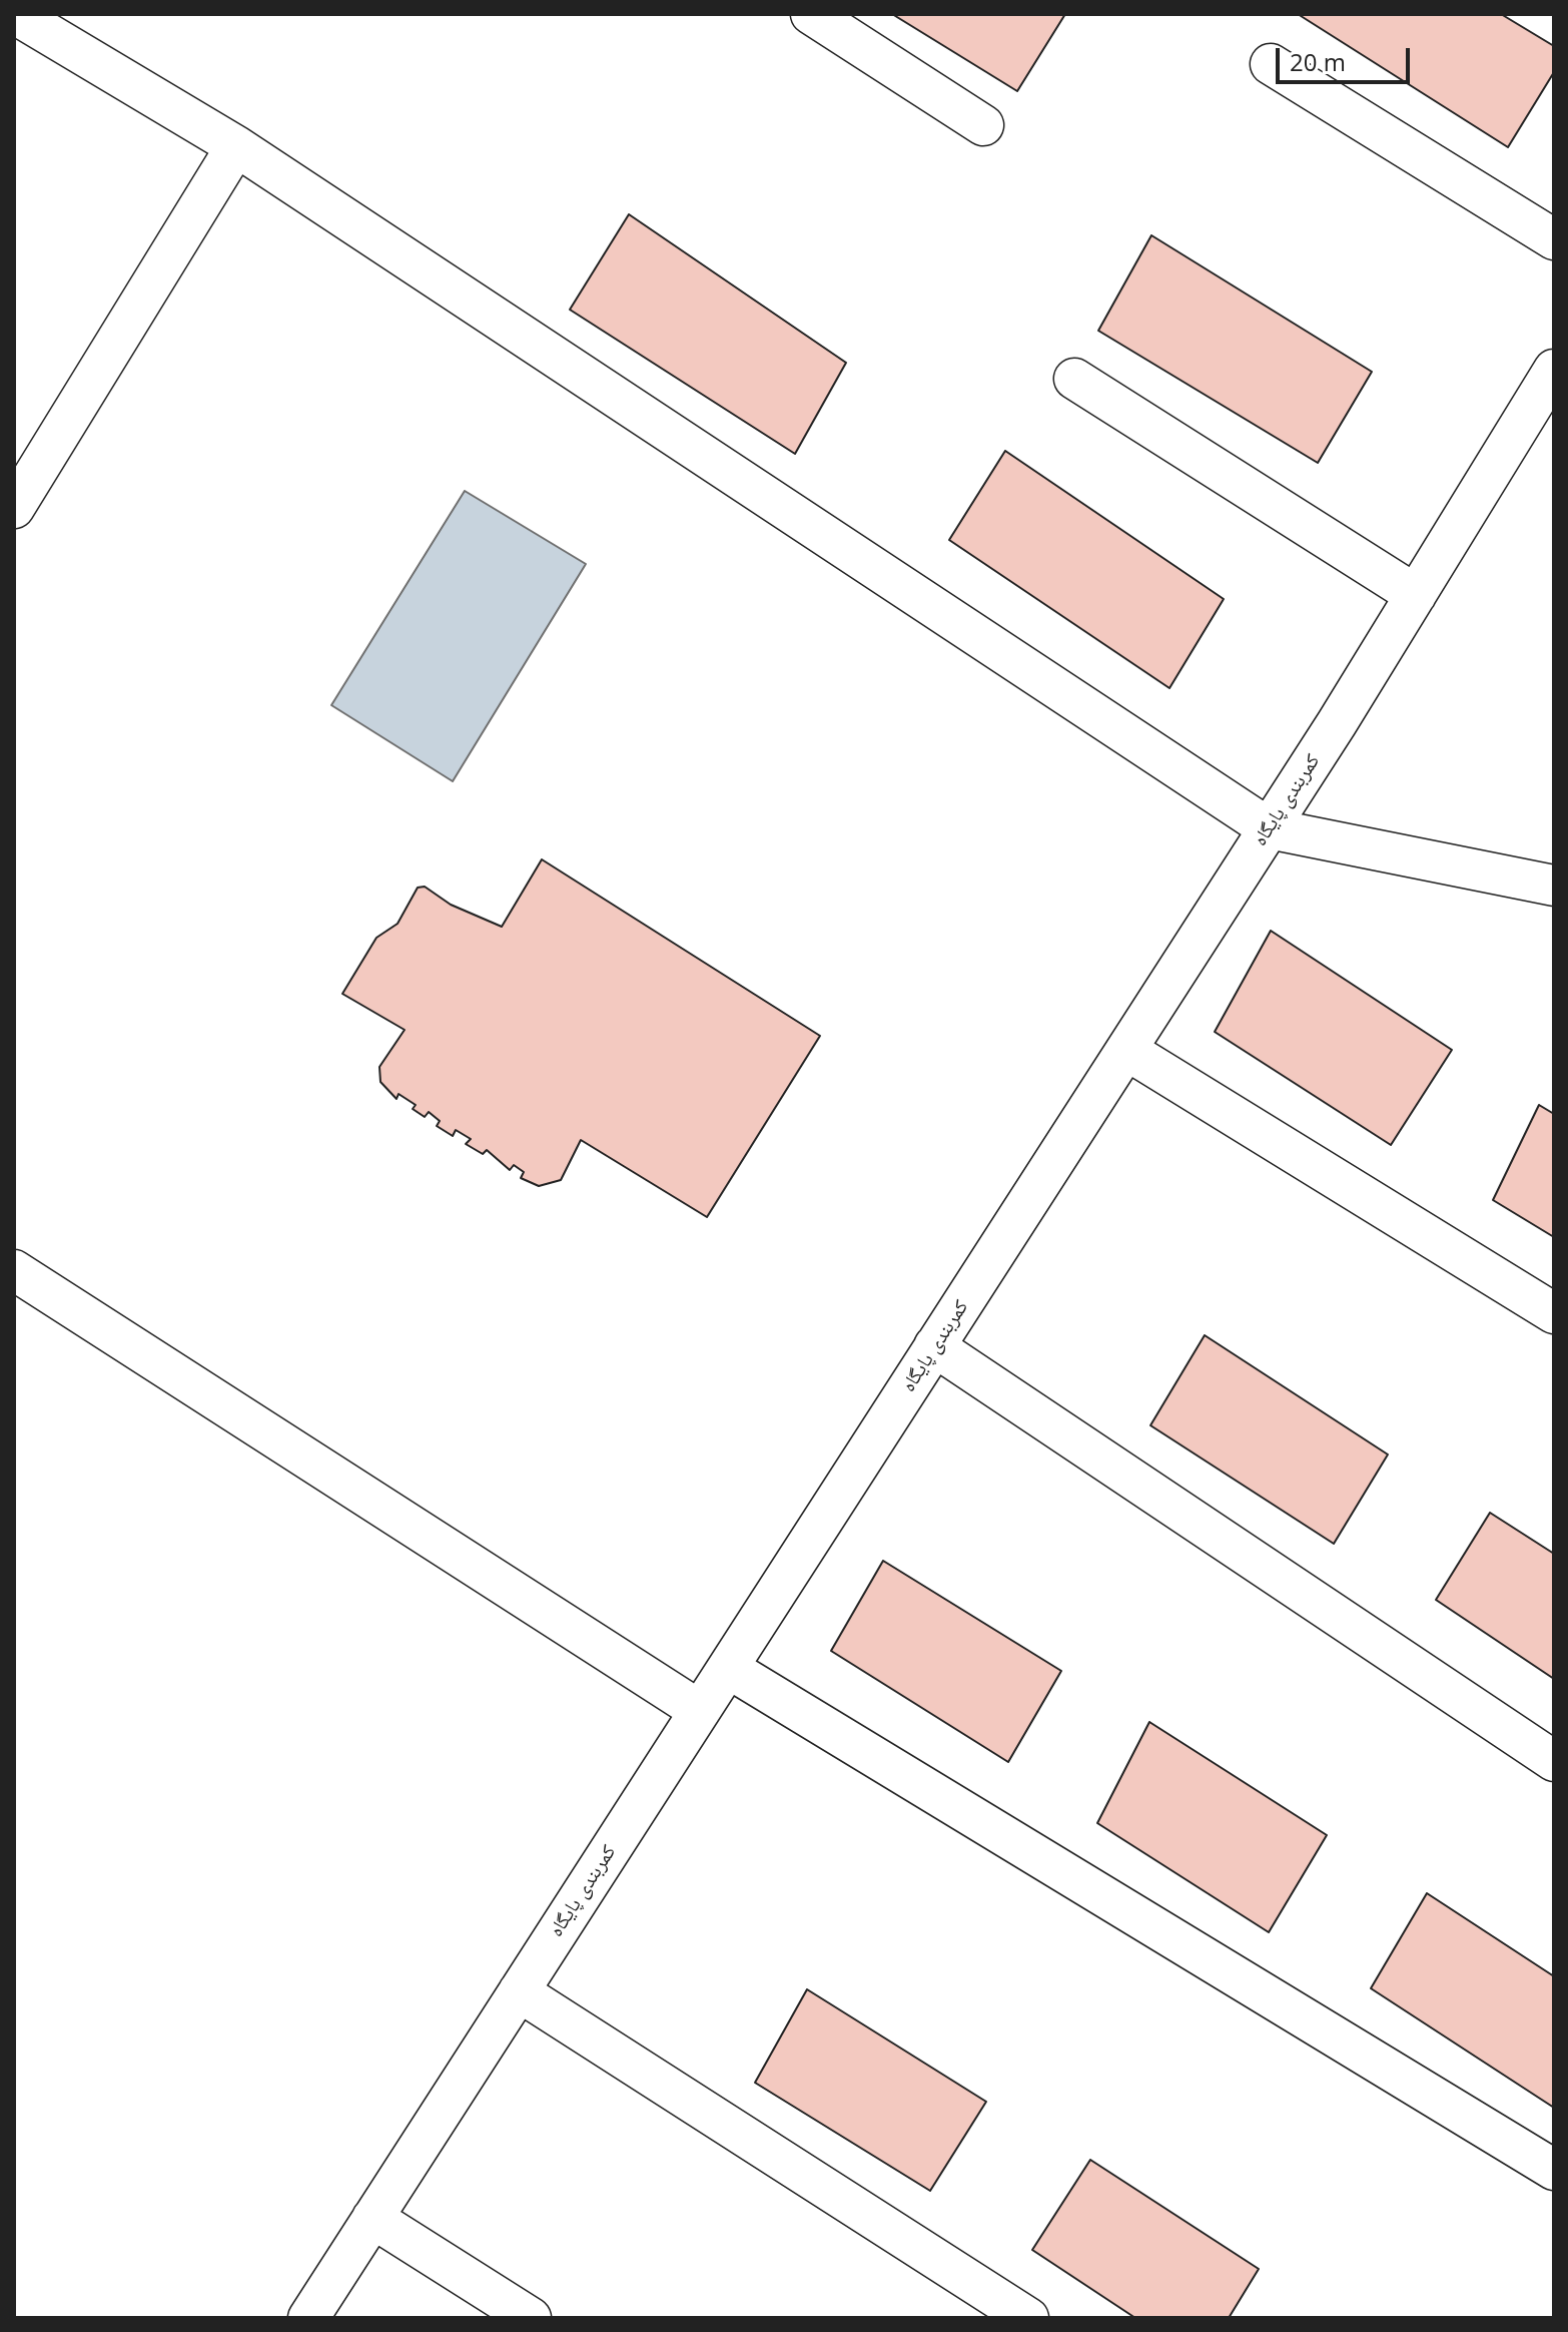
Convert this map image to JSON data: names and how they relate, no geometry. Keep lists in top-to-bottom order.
{
  "streets": {
    "street": ["کمربندی پایگاه"]
  },
  "scale_bar": "20 m"
}
